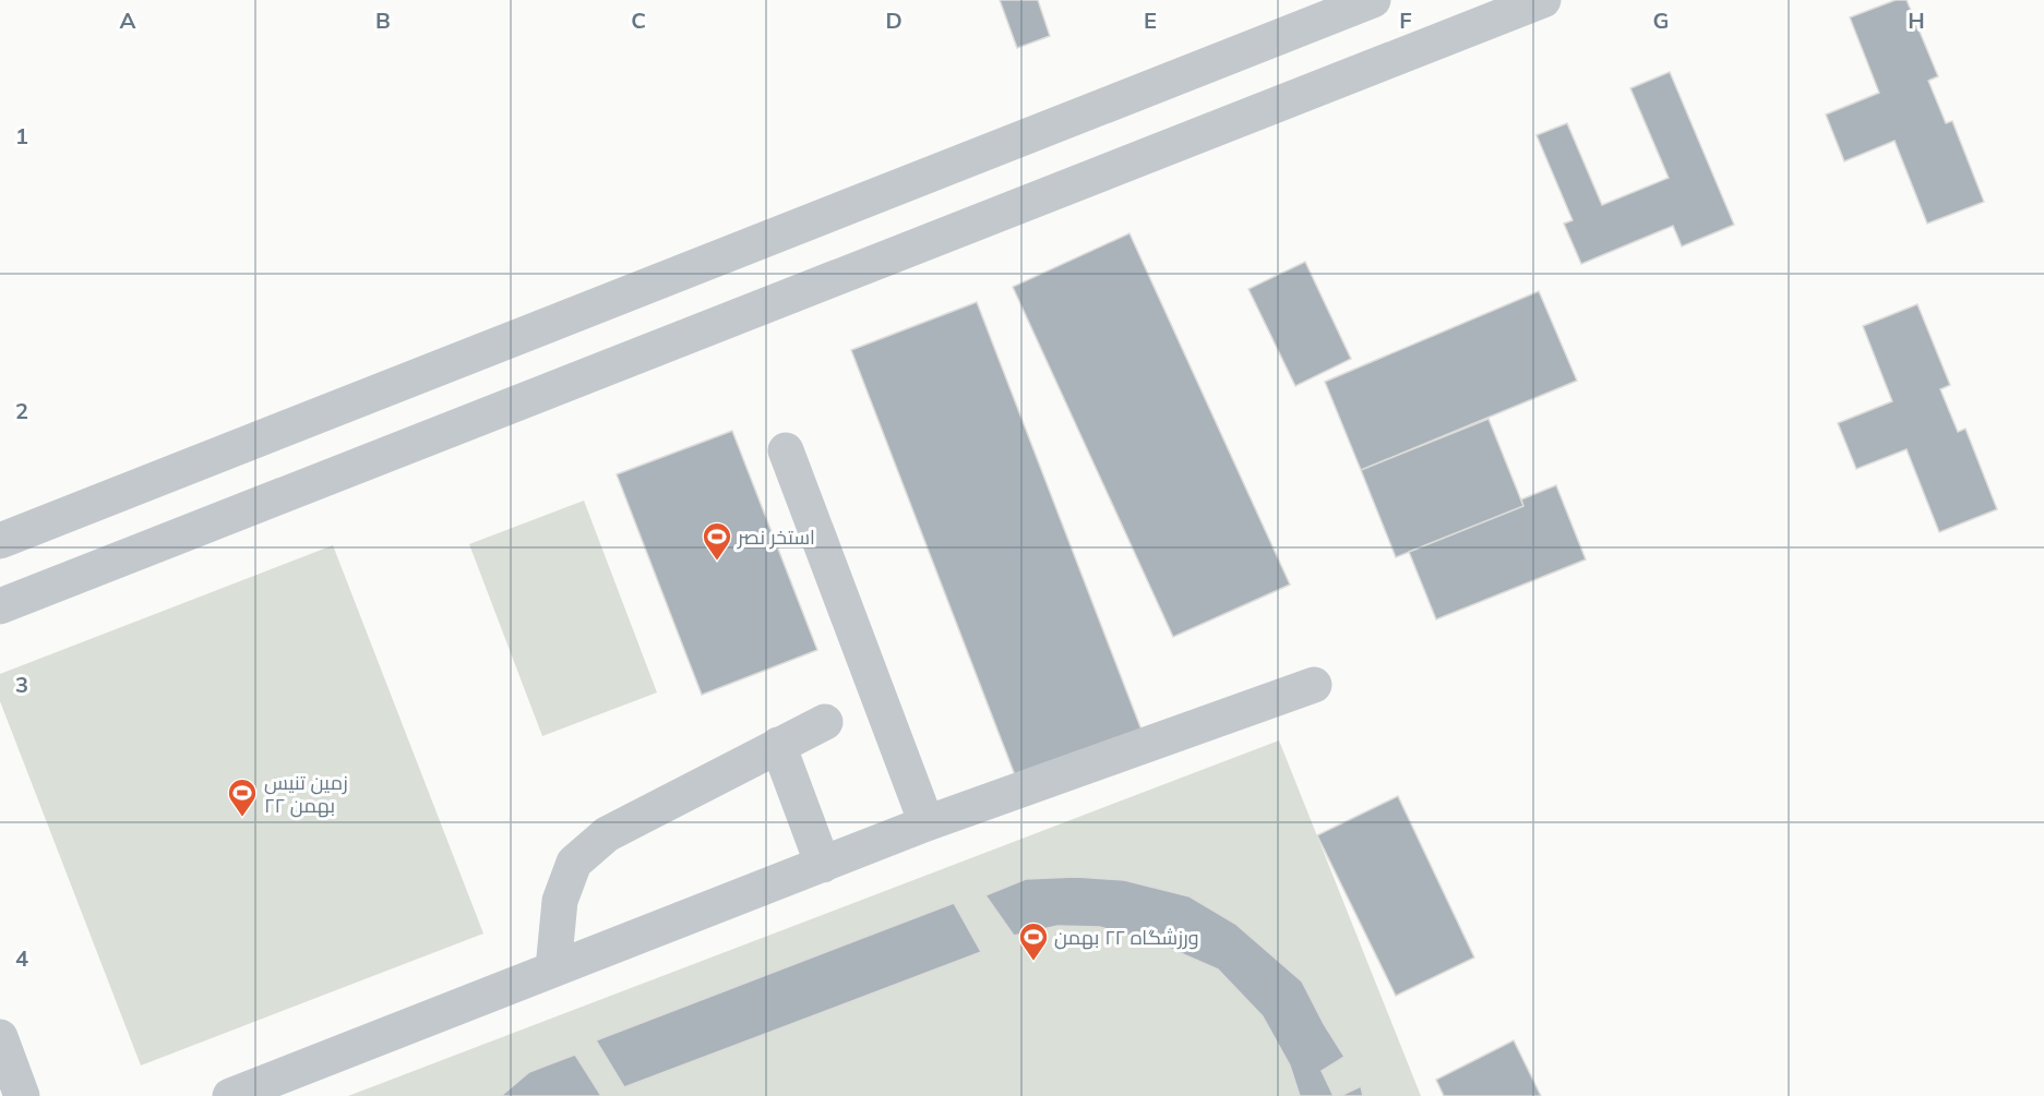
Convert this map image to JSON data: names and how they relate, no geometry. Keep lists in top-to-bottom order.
{
  "places": {
    "sports": ["استخر نصر", "زمین تنیس ۲۲ بهمن", "ورزشگاه ۲۲ بهمن"]
  },
  "grid": {
    "columns": [
      "A",
      "B",
      "C",
      "D",
      "E",
      "F",
      "G",
      "H"
    ],
    "rows": [
      "1",
      "2",
      "3",
      "4"
    ]
  }
}
